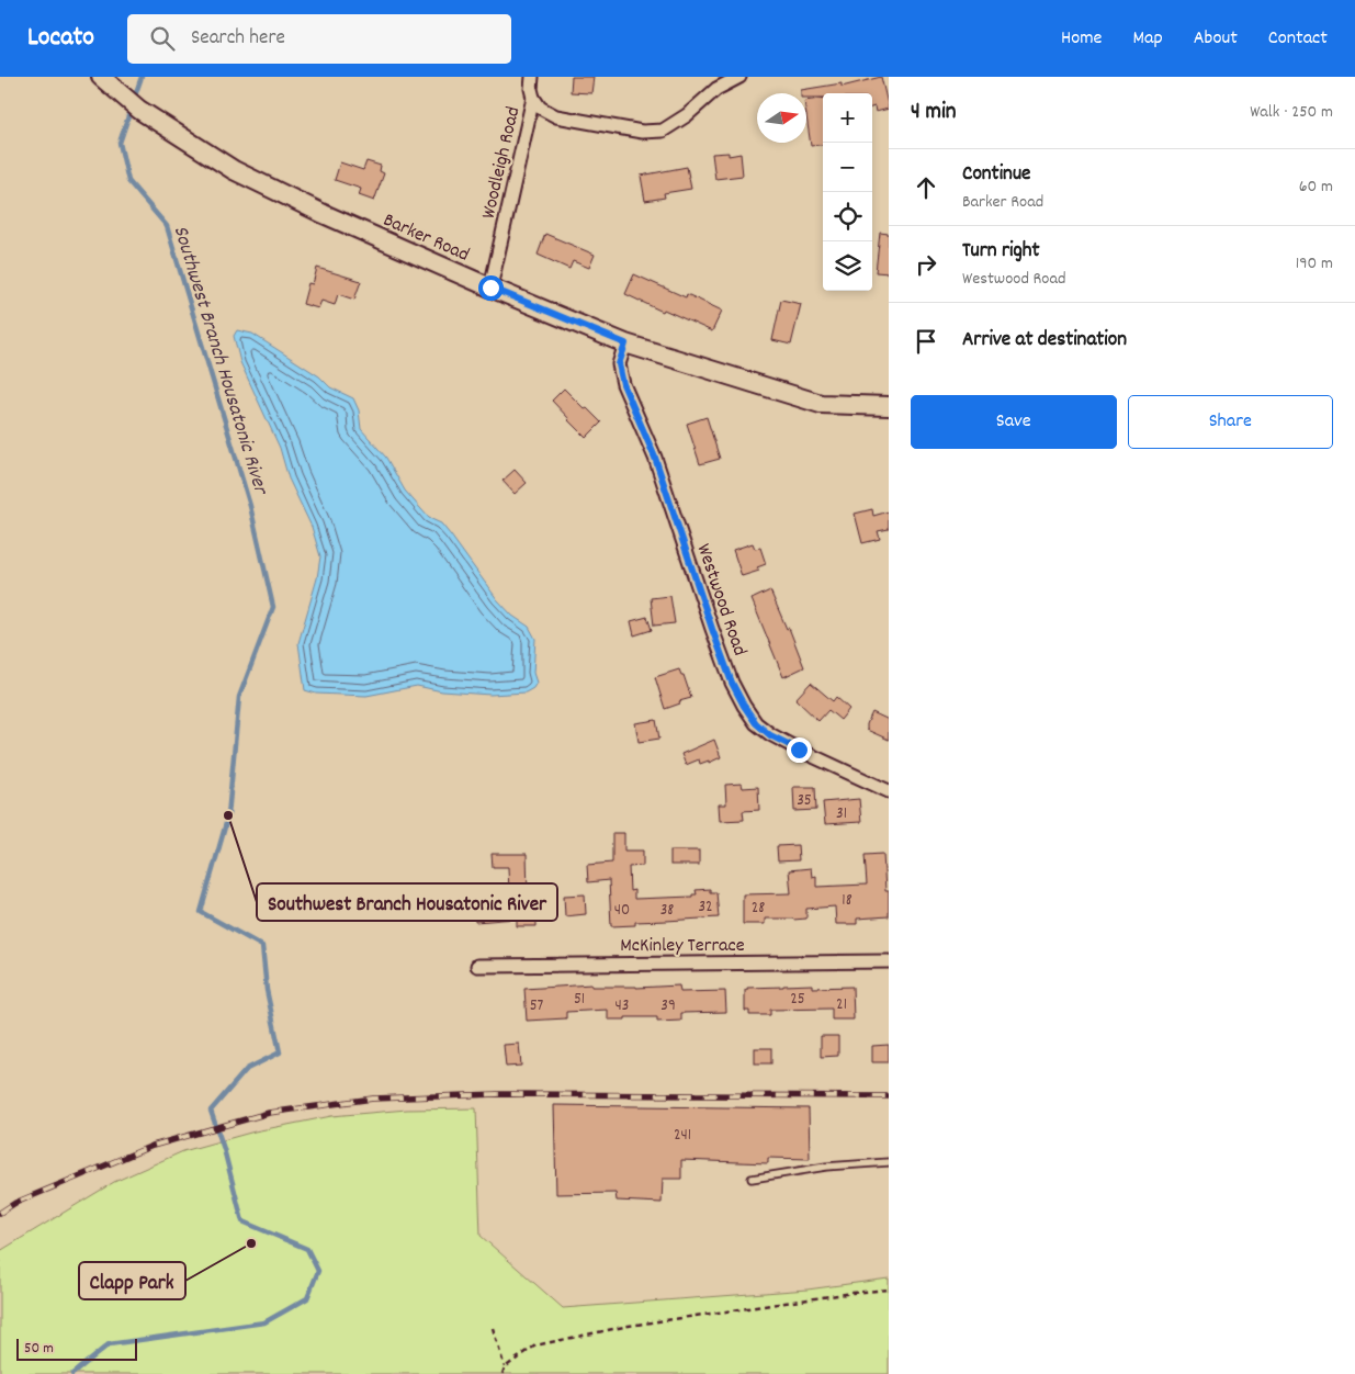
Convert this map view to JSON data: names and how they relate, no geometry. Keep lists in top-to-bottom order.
{
  "streets": {
    "street": [
      "Woodleigh Road",
      "Barker Road",
      "Westwood Road",
      "McKinley Terrace"
    ]
  },
  "crossings": [
    ["Woodleigh Road", "Barker Road"],
    ["Barker Road", "Westwood Road"]
  ],
  "water": ["Southwest Branch Housatonic River"],
  "places": ["Southwest Branch Housatonic River", "Clapp Park"],
  "house_numbers": [
    "35",
    "31",
    "18",
    "32",
    "28",
    "40",
    "38",
    "51",
    "25",
    "21",
    "57",
    "43",
    "39",
    "241"
  ],
  "scale_bar": "50 m",
  "north": "right",
  "page": {
    "header": "Locato",
    "search": "Search here",
    "nav": [
      "Home",
      "Map",
      "About",
      "Contact"
    ],
    "heading": ["4 min", "Walk · 250 m"],
    "map_buttons": ["+", "−"],
    "list": [
      ["Continue", "Barker Road", "60 m"],
      ["Turn right", "Westwood Road", "190 m"],
      "Arrive at destination"
    ],
    "buttons": ["Save", "Share"],
    "scale": "50 m"
  }
}
